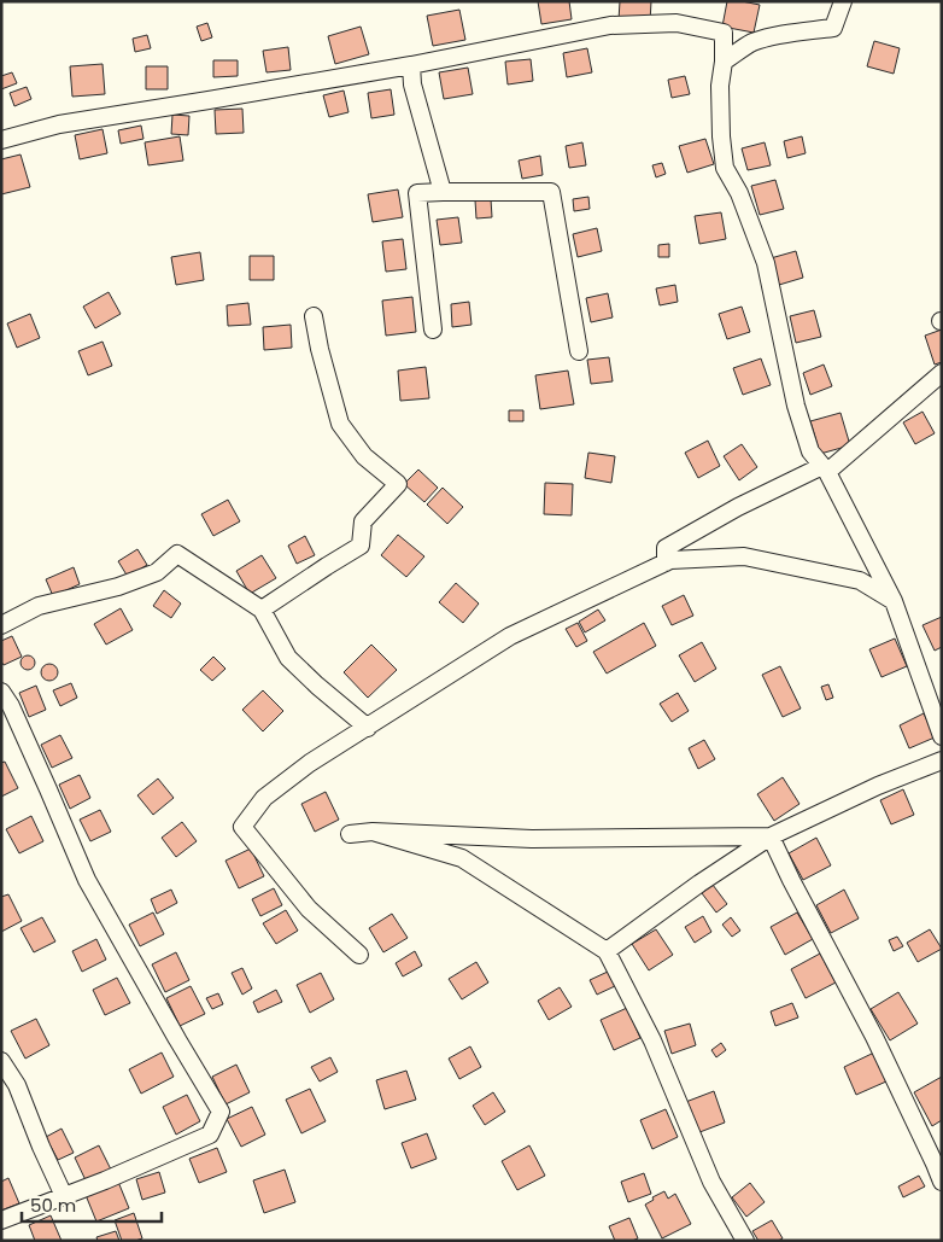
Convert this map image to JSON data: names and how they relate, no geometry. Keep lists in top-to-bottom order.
{
  "scale_bar": "50 m"
}
